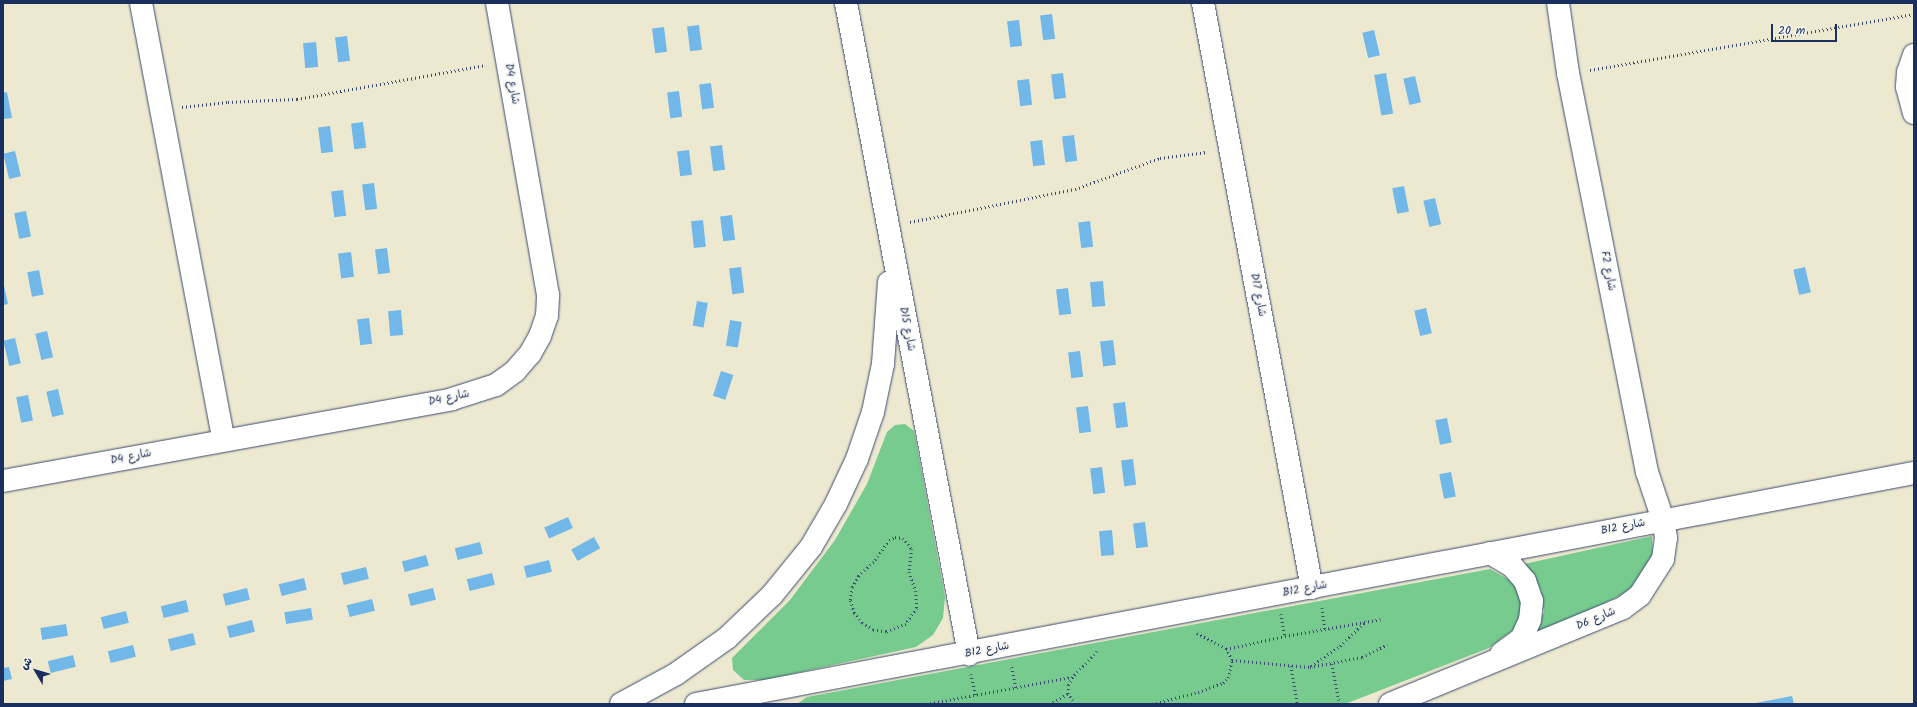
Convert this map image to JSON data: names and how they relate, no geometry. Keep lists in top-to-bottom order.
{
  "streets": {
    "street": [
      "D4 شارع",
      "F2 شارع",
      "D17 شارع",
      "D15 شارع",
      "B12 شارع",
      "D6 شارع"
    ]
  },
  "crossings": [
    ["F2 شارع", "B12 شارع"],
    ["F2 شارع", "D6 شارع"],
    ["D17 شارع", "B12 شارع"],
    ["D15 شارع", "B12 شارع"],
    ["B12 شارع", "D6 شارع"]
  ],
  "scale_bar": "20 m",
  "north": "top left"
}
